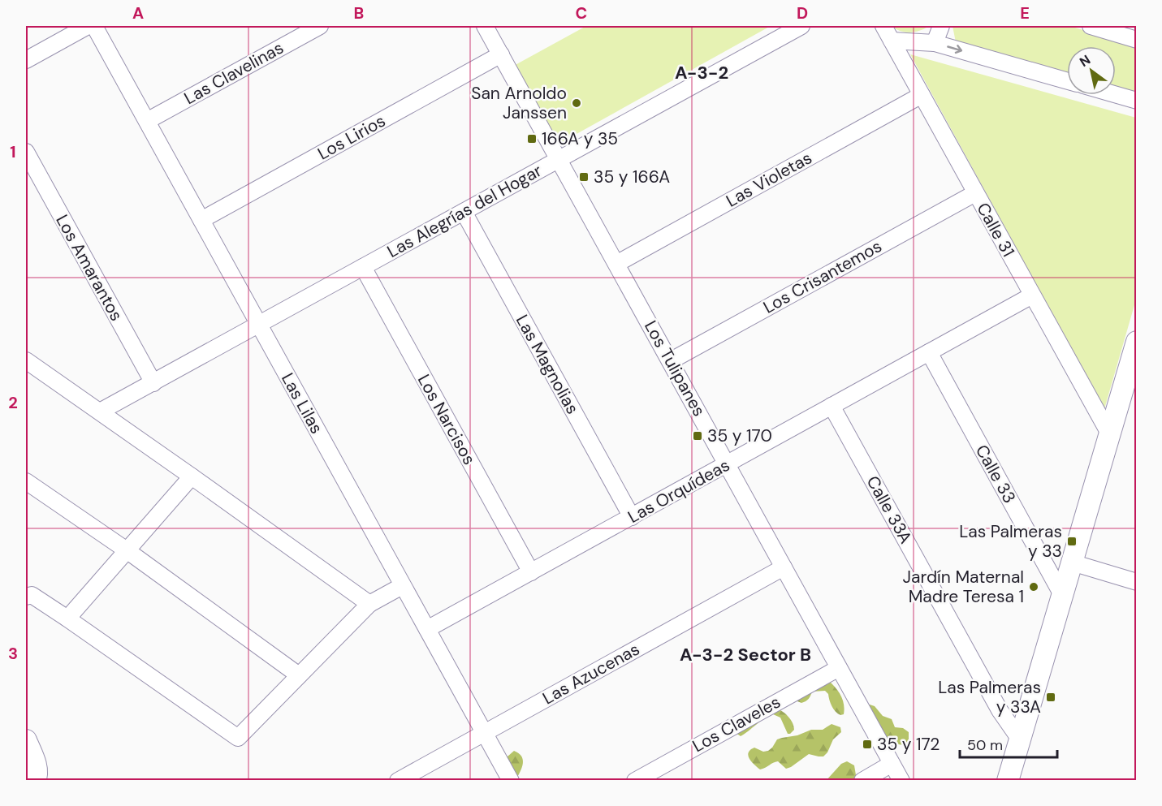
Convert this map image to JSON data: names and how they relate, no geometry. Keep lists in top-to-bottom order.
{
  "streets": {
    "street": [
      "Las Clavelinas",
      "Los Lirios",
      "Las Violetas",
      "Las Alegrías del Hogar",
      "Calle 31",
      "Los Amarantos",
      "Los Crisantemos",
      "Las Magnolias",
      "Los Tulipanes",
      "Las Lilas",
      "Los Narcisos",
      "Calle 33",
      "Las Orquídeas",
      "Calle 33A",
      "Las Azucenas",
      "Los Claveles"
    ]
  },
  "crossings": [
    ["Las Clavelinas", "Las Lilas"],
    ["Los Lirios", "Los Tulipanes"],
    ["Los Lirios", "Las Lilas"],
    ["Las Violetas", "Calle 31"],
    ["Las Violetas", "Los Tulipanes"],
    ["Las Alegrías del Hogar", "Los Amarantos"],
    ["Las Alegrías del Hogar", "Las Magnolias"],
    ["Las Alegrías del Hogar", "Los Tulipanes"],
    ["Las Alegrías del Hogar", "Las Lilas"],
    ["Las Alegrías del Hogar", "Los Narcisos"],
    ["Calle 31", "Los Crisantemos"],
    ["Calle 31", "Las Orquídeas"],
    ["Los Crisantemos", "Los Tulipanes"],
    ["Las Magnolias", "Las Orquídeas"],
    ["Los Tulipanes", "Las Orquídeas"],
    ["Los Tulipanes", "Las Azucenas"],
    ["Los Tulipanes", "Los Claveles"],
    ["Las Lilas", "Las Orquídeas"],
    ["Las Lilas", "Las Azucenas"],
    ["Los Narcisos", "Las Orquídeas"],
    ["Calle 33", "Las Orquídeas"],
    ["Las Orquídeas", "Calle 33A"]
  ],
  "districts": ["A-3-2", "A-3-2 Sector B"],
  "places": {
    "other": ["San Arnoldo Janssen", "Jardín Maternal Madre Teresa 1"],
    "transit": [
      "166A y 35",
      "35 y 166A",
      "35 y 170",
      "Las Palmeras y 33",
      "Las Palmeras y 33A",
      "35 y 172"
    ]
  },
  "scale_bar": "50 m",
  "north": "top left",
  "grid": {
    "columns": [
      "A",
      "B",
      "C",
      "D",
      "E"
    ],
    "rows": ["1", "2", "3"]
  }
}
